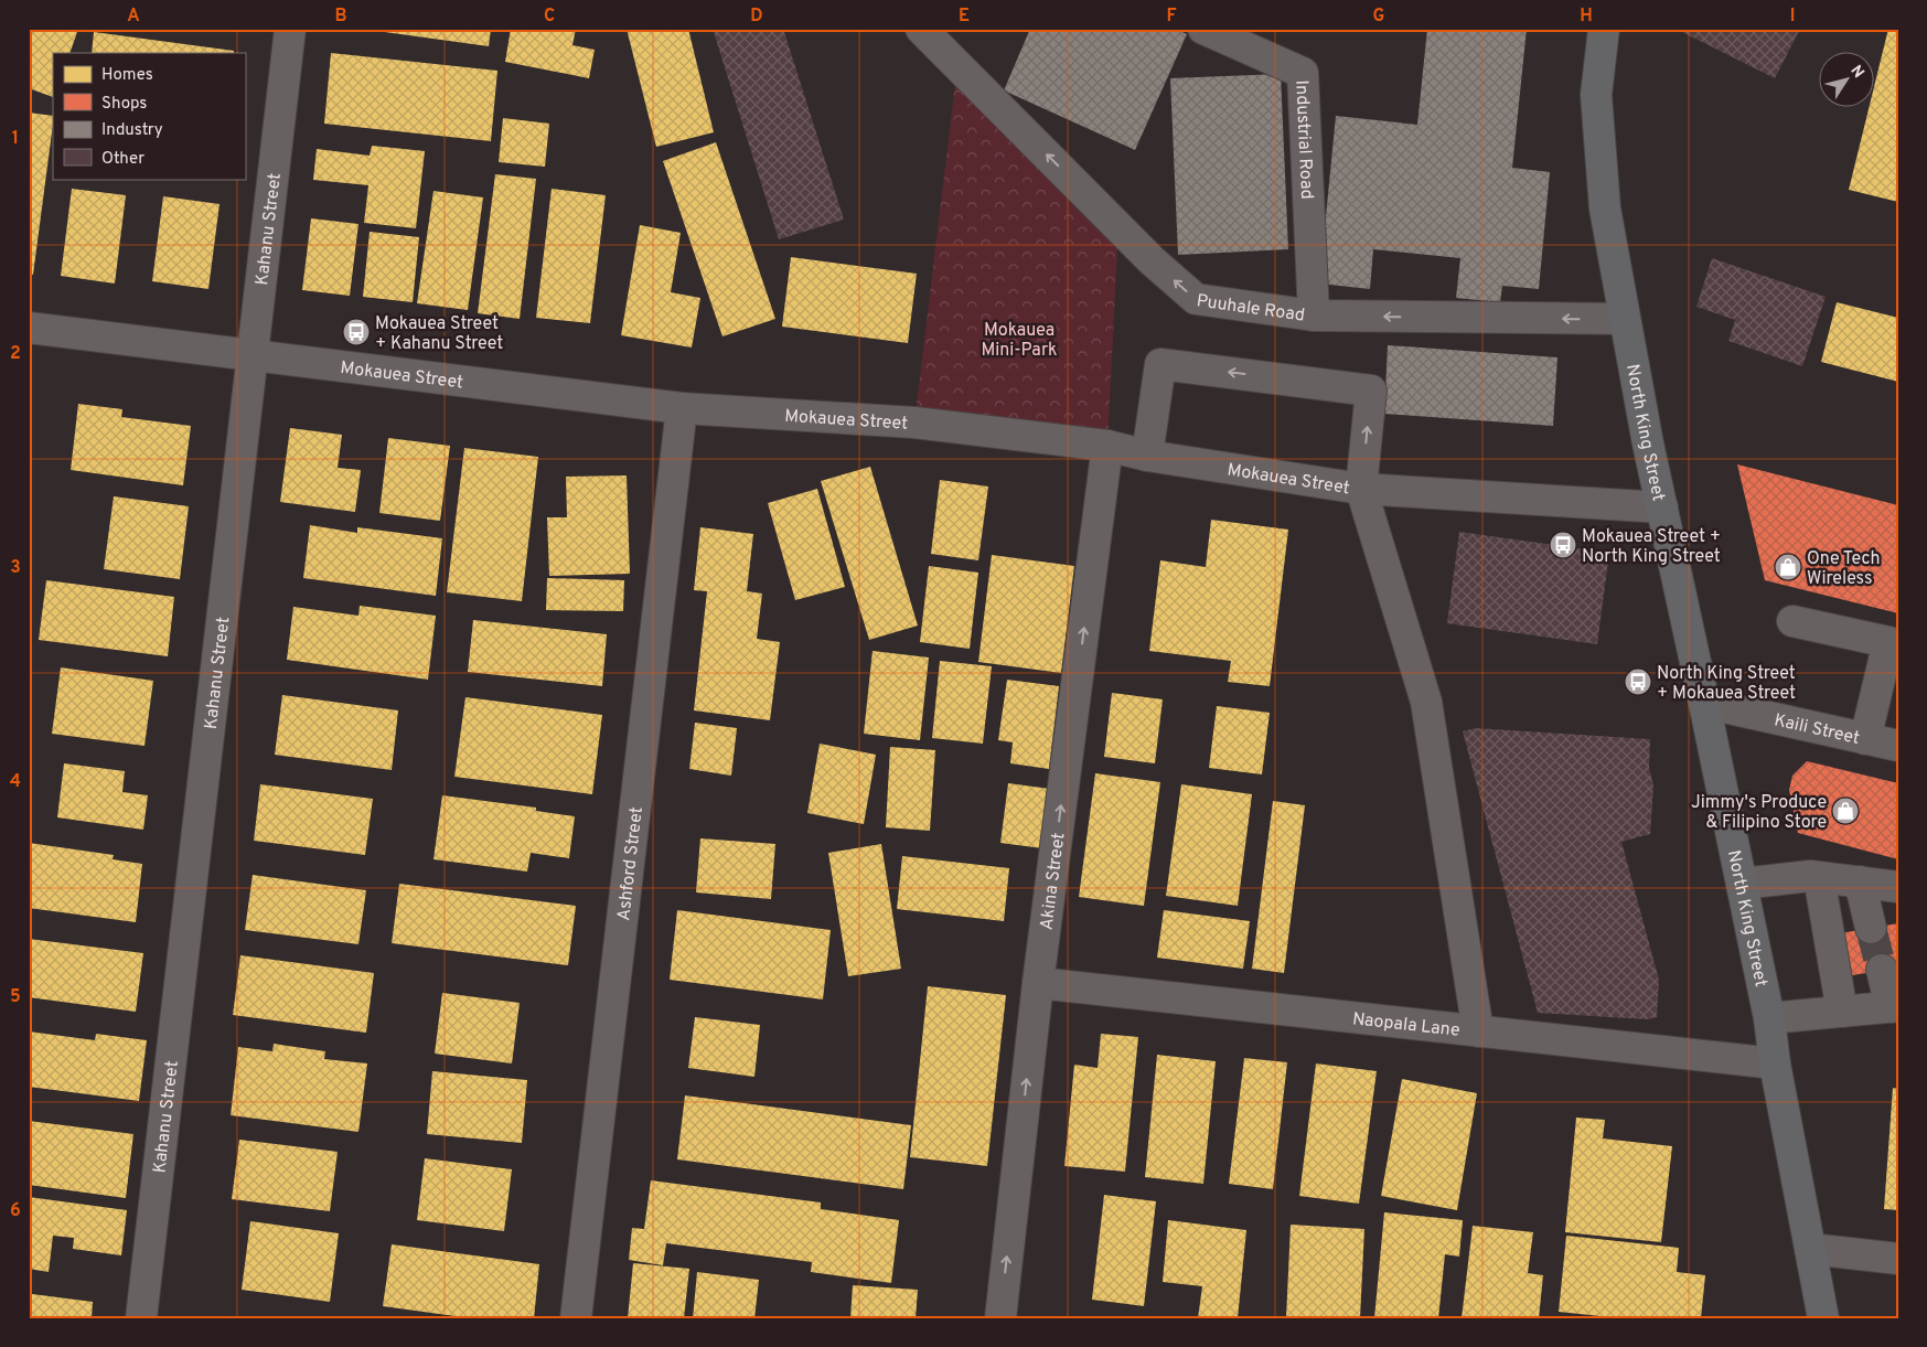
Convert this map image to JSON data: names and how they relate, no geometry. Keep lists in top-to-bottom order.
{
  "streets": {
    "main road": ["North King Street"],
    "street": [
      "Industrial Road",
      "Kahanu Street",
      "Puuhale Road",
      "Mokauea Street",
      "Kaili Street",
      "Ashford Street",
      "Akina Street",
      "Naopala Lane"
    ]
  },
  "crossings": [
    ["Industrial Road", "Puuhale Road"],
    ["Kahanu Street", "Mokauea Street"],
    ["Puuhale Road", "North King Street"],
    ["Mokauea Street", "North King Street"],
    ["Mokauea Street", "Ashford Street"],
    ["Mokauea Street", "Akina Street"],
    ["North King Street", "Kaili Street"],
    ["North King Street", "Naopala Lane"],
    ["Akina Street", "Naopala Lane"]
  ],
  "one_way": ["Puuhale Road", "Akina Street"],
  "parks": ["Mokauea Mini-Park"],
  "places": {
    "bus stop": ["Mokauea Street + Kahanu Street", "Mokauea Street + North King Street", "North King Street + Mokauea Street"],
    "shop": ["One Tech Wireless", "Jimmy's Produce & Filipino Store"]
  },
  "legend": [
    "Homes",
    "Shops",
    "Industry",
    "Other"
  ],
  "north": "top right",
  "grid": {
    "columns": [
      "A",
      "B",
      "C",
      "D",
      "E",
      "F",
      "G",
      "H",
      "I"
    ],
    "rows": [
      "1",
      "2",
      "3",
      "4",
      "5",
      "6"
    ]
  }
}
